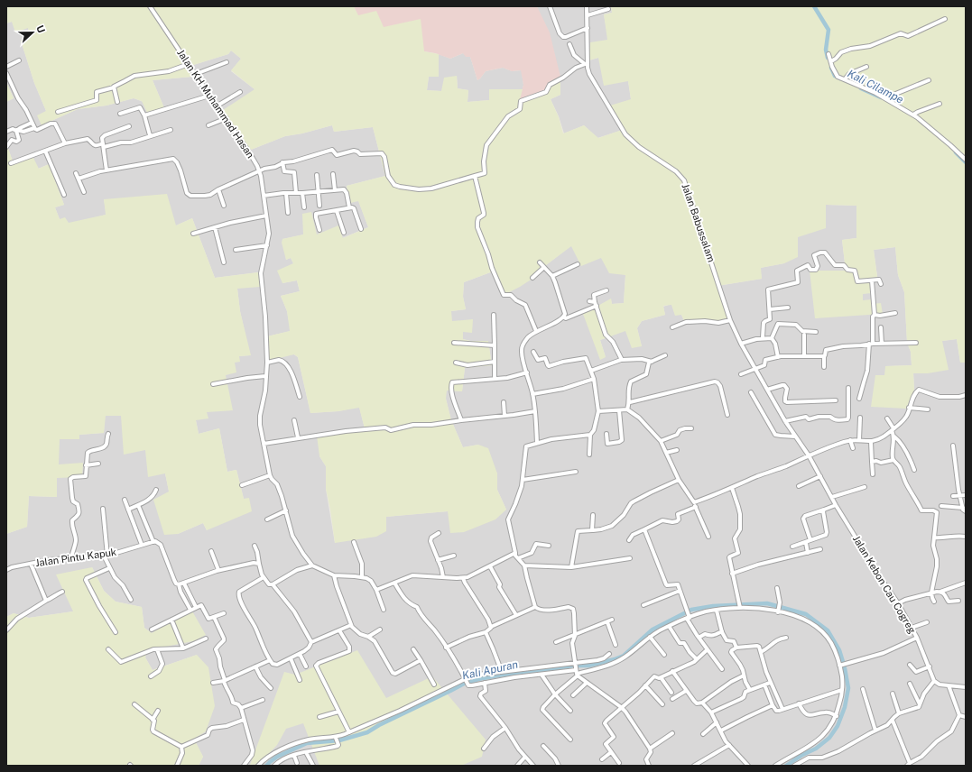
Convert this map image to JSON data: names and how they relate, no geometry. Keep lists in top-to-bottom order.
{
  "streets": {
    "street": [
      "Jalan KH Muhammad Hasan",
      "Jalan Babussalam",
      "Jalan Pintu Kapuk",
      "Jalan Kebon Cau Cogreg"
    ]
  },
  "crossings": [
    ["Jalan Babussalam", "Jalan Kebon Cau Cogreg"]
  ],
  "water": ["Kali Cilampe", "Kali Apuran"],
  "north": "right"
}
